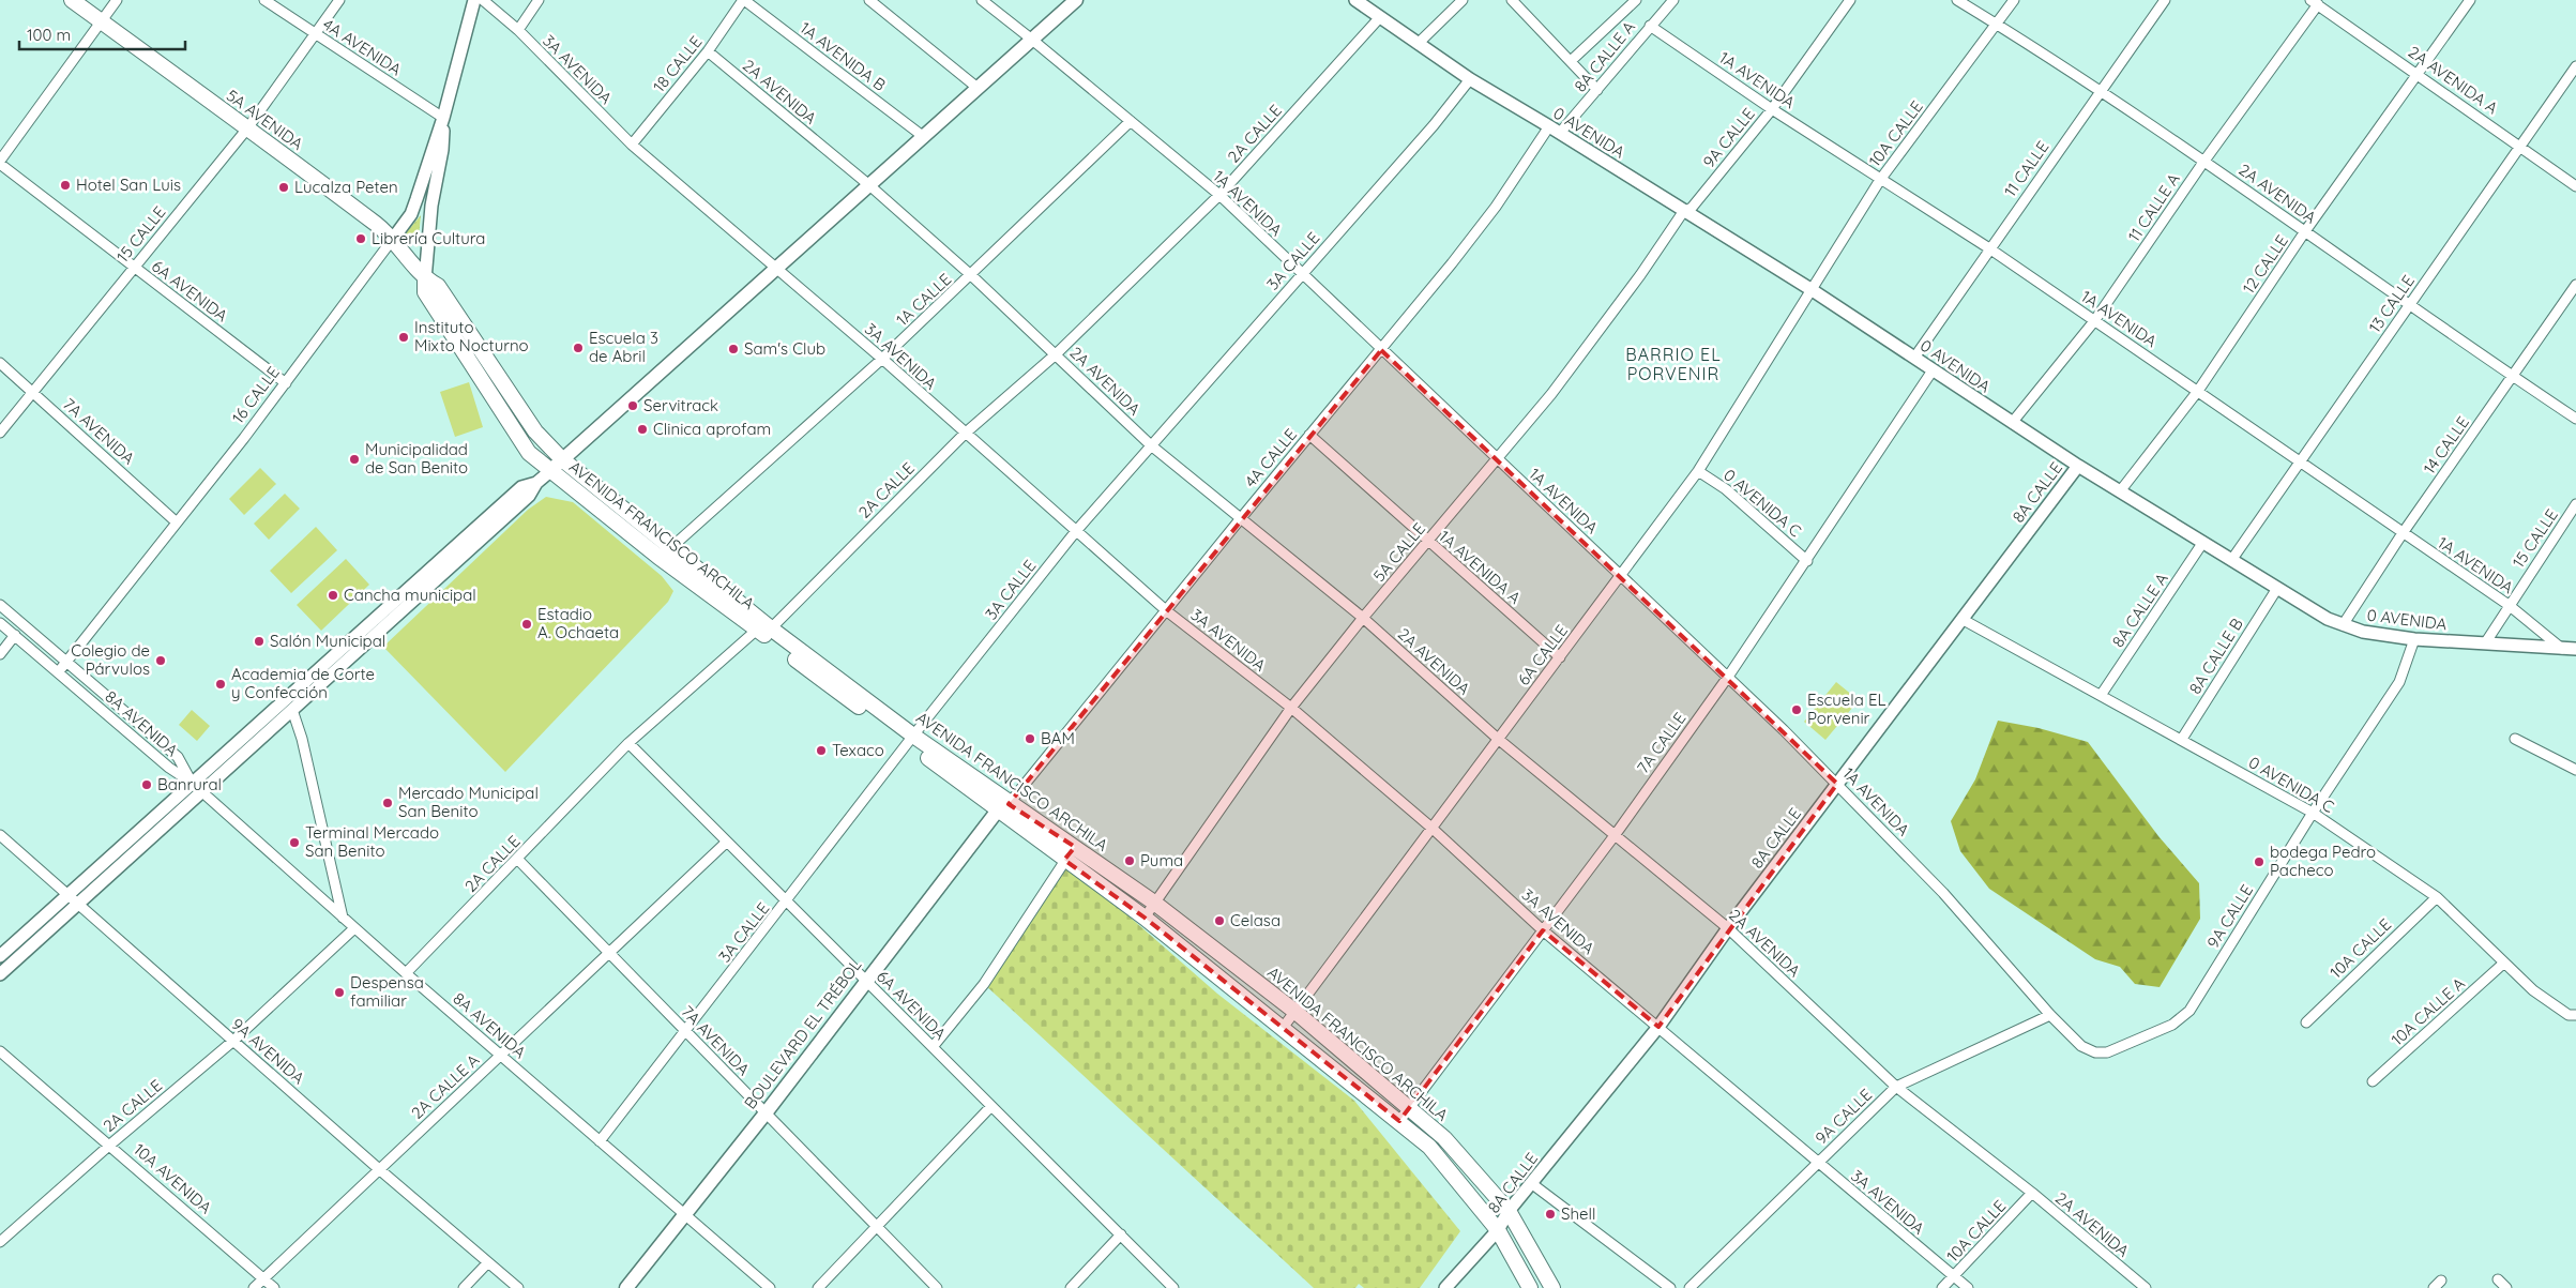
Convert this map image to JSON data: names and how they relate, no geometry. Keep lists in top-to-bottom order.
{
  "streets": {
    "main road": ["5A AVENIDA", "AVENIDA FRANCISCO ARCHILA", "BOULEVARD EL TRÉBOL"],
    "street": [
      "4A AVENIDA",
      "1A AVENIDA B",
      "8A CALLE A",
      "18 CALLE",
      "3A AVENIDA",
      "1A AVENIDA",
      "2A AVENIDA A",
      "2A AVENIDA",
      "0 AVENIDA",
      "2A CALLE",
      "10A CALLE",
      "9A CALLE",
      "11 CALLE",
      "11 CALLE A",
      "15 CALLE",
      "3A CALLE",
      "12 CALLE",
      "6A AVENIDA",
      "1A CALLE",
      "13 CALLE",
      "16 CALLE",
      "7A AVENIDA",
      "14 CALLE",
      "4A CALLE",
      "8A CALLE",
      "0 AVENIDA C",
      "5A CALLE",
      "1A AVENIDA A",
      "6A CALLE",
      "8A CALLE B",
      "8A AVENIDA",
      "7A CALLE",
      "10A CALLE A",
      "9A AVENIDA",
      "2A CALLE A",
      "10A AVENIDA"
    ]
  },
  "crossings": [
    ["4A AVENIDA", "15 CALLE"],
    ["4A AVENIDA", "16 CALLE"],
    ["1A AVENIDA B", "18 CALLE"],
    ["8A CALLE A", "1A AVENIDA"],
    ["8A CALLE A", "0 AVENIDA"],
    ["8A CALLE A", "0 AVENIDA C"],
    ["18 CALLE", "3A AVENIDA"],
    ["18 CALLE", "2A AVENIDA"],
    ["3A AVENIDA", "2A CALLE"],
    ["3A AVENIDA", "10A CALLE"],
    ["3A AVENIDA", "9A CALLE"],
    ["3A AVENIDA", "3A CALLE"],
    ["3A AVENIDA", "1A CALLE"],
    ["3A AVENIDA", "4A CALLE"],
    ["3A AVENIDA", "8A CALLE"],
    ["3A AVENIDA", "5A CALLE"],
    ["3A AVENIDA", "6A CALLE"],
    ["3A AVENIDA", "7A CALLE"],
    ["1A AVENIDA", "0 AVENIDA"],
    ["1A AVENIDA", "2A CALLE"],
    ["1A AVENIDA", "10A CALLE"],
    ["1A AVENIDA", "9A CALLE"],
    ["1A AVENIDA", "11 CALLE"],
    ["1A AVENIDA", "11 CALLE A"],
    ["1A AVENIDA", "15 CALLE"],
    ["1A AVENIDA", "3A CALLE"],
    ["1A AVENIDA", "12 CALLE"],
    ["1A AVENIDA", "1A CALLE"],
    ["1A AVENIDA", "13 CALLE"],
    ["1A AVENIDA", "14 CALLE"],
    ["1A AVENIDA", "4A CALLE"],
    ["1A AVENIDA", "8A CALLE"],
    ["1A AVENIDA", "5A CALLE"],
    ["1A AVENIDA", "6A CALLE"],
    ["1A AVENIDA", "7A CALLE"],
    ["2A AVENIDA A", "11 CALLE A"],
    ["2A AVENIDA A", "12 CALLE"],
    ["2A AVENIDA A", "13 CALLE"],
    ["2A AVENIDA", "2A CALLE"],
    ["2A AVENIDA", "10A CALLE"],
    ["2A AVENIDA", "9A CALLE"],
    ["2A AVENIDA", "11 CALLE"],
    ["2A AVENIDA", "11 CALLE A"],
    ["2A AVENIDA", "3A CALLE"],
    ["2A AVENIDA", "12 CALLE"],
    ["2A AVENIDA", "1A CALLE"],
    ["2A AVENIDA", "13 CALLE"],
    ["2A AVENIDA", "14 CALLE"],
    ["2A AVENIDA", "4A CALLE"],
    ["2A AVENIDA", "8A CALLE"],
    ["2A AVENIDA", "5A CALLE"],
    ["2A AVENIDA", "6A CALLE"],
    ["2A AVENIDA", "7A CALLE"],
    ["5A AVENIDA", "15 CALLE"],
    ["5A AVENIDA", "16 CALLE"],
    ["5A AVENIDA", "AVENIDA FRANCISCO ARCHILA"],
    ["0 AVENIDA", "2A CALLE"],
    ["0 AVENIDA", "10A CALLE"],
    ["0 AVENIDA", "9A CALLE"],
    ["0 AVENIDA", "11 CALLE"],
    ["0 AVENIDA", "11 CALLE A"],
    ["0 AVENIDA", "15 CALLE"],
    ["0 AVENIDA", "3A CALLE"],
    ["0 AVENIDA", "12 CALLE"],
    ["0 AVENIDA", "13 CALLE"],
    ["0 AVENIDA", "14 CALLE"],
    ["0 AVENIDA", "4A CALLE"],
    ["0 AVENIDA", "8A CALLE"],
    ["0 AVENIDA", "5A CALLE"],
    ["0 AVENIDA", "6A CALLE"],
    ["0 AVENIDA", "8A CALLE B"],
    ["0 AVENIDA", "7A CALLE"],
    ["2A CALLE", "6A AVENIDA"],
    ["2A CALLE", "7A AVENIDA"],
    ["2A CALLE", "AVENIDA FRANCISCO ARCHILA"],
    ["2A CALLE", "8A AVENIDA"],
    ["2A CALLE", "9A AVENIDA"],
    ["2A CALLE", "10A AVENIDA"],
    ["10A CALLE", "0 AVENIDA C"],
    ["10A CALLE", "6A CALLE"],
    ["9A CALLE", "0 AVENIDA C"],
    ["9A CALLE", "5A CALLE"],
    ["15 CALLE", "6A AVENIDA"],
    ["15 CALLE", "7A AVENIDA"],
    ["3A CALLE", "6A AVENIDA"],
    ["3A CALLE", "7A AVENIDA"],
    ["3A CALLE", "AVENIDA FRANCISCO ARCHILA"],
    ["3A CALLE", "8A AVENIDA"],
    ["6A AVENIDA", "16 CALLE"],
    ["6A AVENIDA", "BOULEVARD EL TRÉBOL"],
    ["6A AVENIDA", "2A CALLE A"],
    ["1A CALLE", "AVENIDA FRANCISCO ARCHILA"],
    ["16 CALLE", "7A AVENIDA"],
    ["16 CALLE", "8A AVENIDA"],
    ["7A AVENIDA", "BOULEVARD EL TRÉBOL"],
    ["7A AVENIDA", "2A CALLE A"],
    ["4A CALLE", "AVENIDA FRANCISCO ARCHILA"],
    ["4A CALLE", "1A AVENIDA A"],
    ["4A CALLE", "BOULEVARD EL TRÉBOL"],
    ["8A CALLE", "0 AVENIDA C"],
    ["8A CALLE", "AVENIDA FRANCISCO ARCHILA"],
    ["0 AVENIDA C", "6A CALLE"],
    ["0 AVENIDA C", "8A CALLE B"],
    ["0 AVENIDA C", "7A CALLE"],
    ["0 AVENIDA C", "10A CALLE A"],
    ["AVENIDA FRANCISCO ARCHILA", "5A CALLE"],
    ["AVENIDA FRANCISCO ARCHILA", "6A CALLE"],
    ["AVENIDA FRANCISCO ARCHILA", "7A CALLE"],
    ["AVENIDA FRANCISCO ARCHILA", "BOULEVARD EL TRÉBOL"],
    ["5A CALLE", "1A AVENIDA A"],
    ["1A AVENIDA A", "6A CALLE"],
    ["8A AVENIDA", "BOULEVARD EL TRÉBOL"],
    ["8A AVENIDA", "2A CALLE A"],
    ["9A AVENIDA", "2A CALLE A"],
    ["2A CALLE A", "10A AVENIDA"]
  ],
  "districts": ["BARRIO EL PORVENIR"],
  "places": [
    "Hotel San Luis",
    "Lucalza Peten",
    "Librería Cultura",
    "Instituto Mixto Nocturno",
    "Escuela 3 de Abril",
    "Sam's Club",
    "Servitrack",
    "Clinica aprofam",
    "Municipalidad de San Benito",
    "Cancha municipal",
    "Estadio A. Ochaeta",
    "Salón Municipal",
    "Colegio de Párvulos",
    "Academia de Corte y Confección",
    "Escuela EL Porvenir",
    "BAM",
    "Texaco",
    "Banrural",
    "Mercado Municipal San Benito",
    "Terminal Mercado San Benito",
    "Puma",
    "bodega Pedro Pacheco",
    "Celasa",
    "Despensa familiar",
    "Shell"
  ],
  "scale_bar": "100 m"
}
